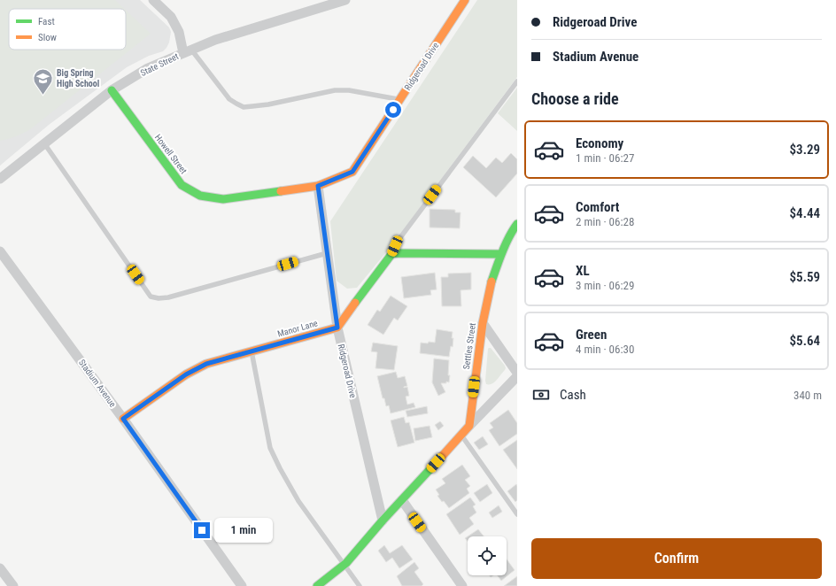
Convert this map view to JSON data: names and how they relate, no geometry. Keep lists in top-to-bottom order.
{
  "streets": {
    "street": [
      "State Street",
      "Ridgeroad Drive",
      "Howell Street",
      "Manor Lane",
      "Settles Street",
      "Stadium Avenue"
    ]
  },
  "crossings": [
    ["State Street", "Howell Street"],
    ["Ridgeroad Drive", "Howell Street"],
    ["Ridgeroad Drive", "Manor Lane"],
    ["Manor Lane", "Stadium Avenue"]
  ],
  "places": {
    "school or university": ["Big Spring High School"]
  },
  "legend": ["Fast", "Slow"],
  "page": {
    "banner": ["Ridgeroad Drive", "Stadium Avenue"],
    "heading": "Choose a ride",
    "list": [
      {
        "name": "Economy",
        "note": "1 min · 06:27",
        "value": "$3.29"
      },
      {
        "name": "Comfort",
        "note": "2 min · 06:28",
        "value": "$4.44"
      },
      {
        "name": "XL",
        "note": "3 min · 06:29",
        "value": "$5.59"
      },
      {
        "name": "Green",
        "note": "4 min · 06:30",
        "value": "$5.64"
      }
    ],
    "pay": ["Cash", "340 m"],
    "bubble": "1 min",
    "buttons": "Confirm"
  }
}
